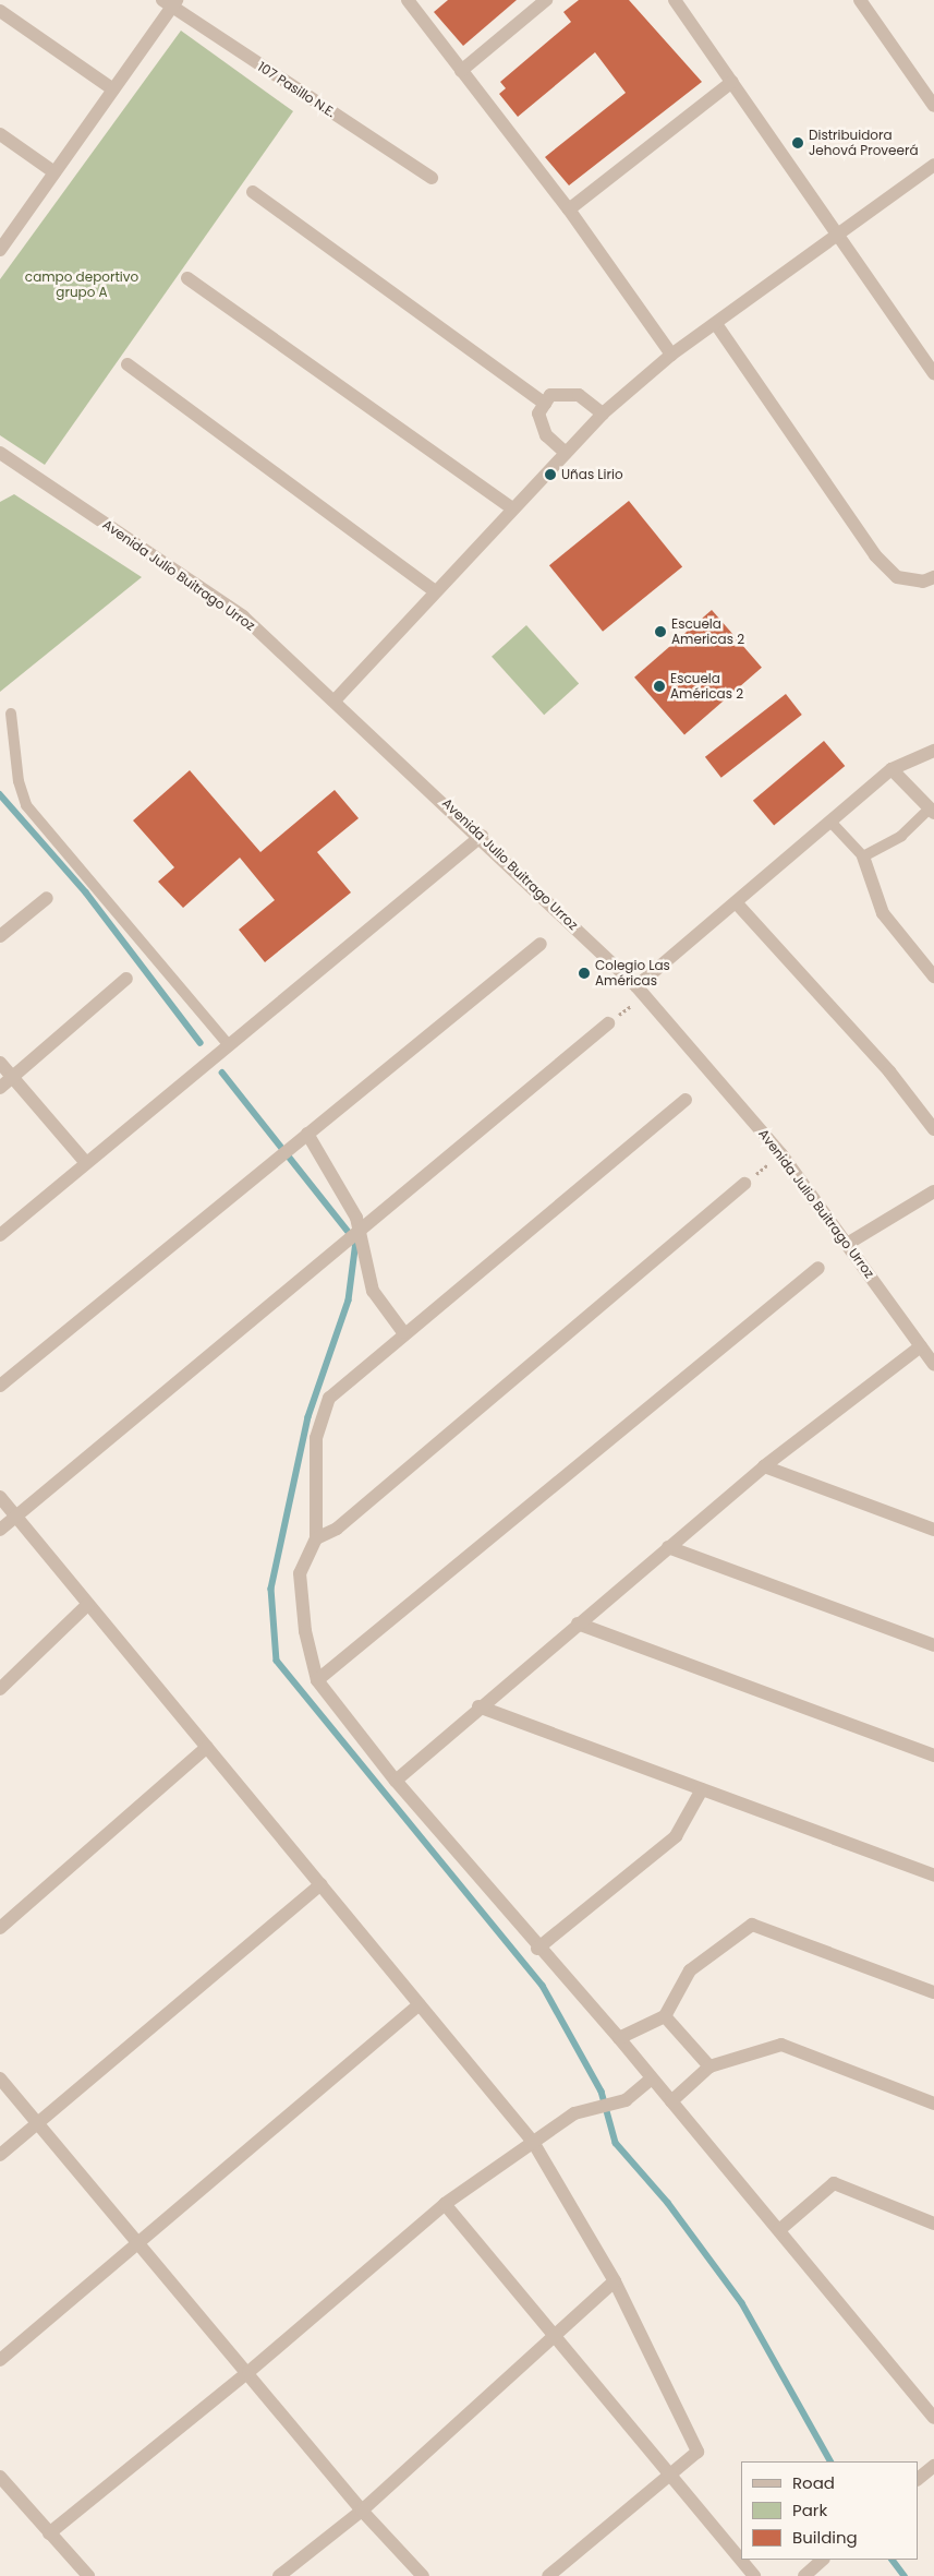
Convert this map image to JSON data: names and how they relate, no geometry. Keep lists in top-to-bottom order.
{
  "streets": {
    "street": ["107 Pasillo N.E.", "Avenida Julio Buitrago Urroz"]
  },
  "parks": ["campo deportivo grupo A"],
  "places": [
    "Distribuidora Jehová Proveerá",
    "Uñas Lirio",
    "Escuela Americas 2",
    "Escuela Américas 2",
    "Colegio Las Américas"
  ],
  "legend": ["Road", "Park", "Building"]
}
